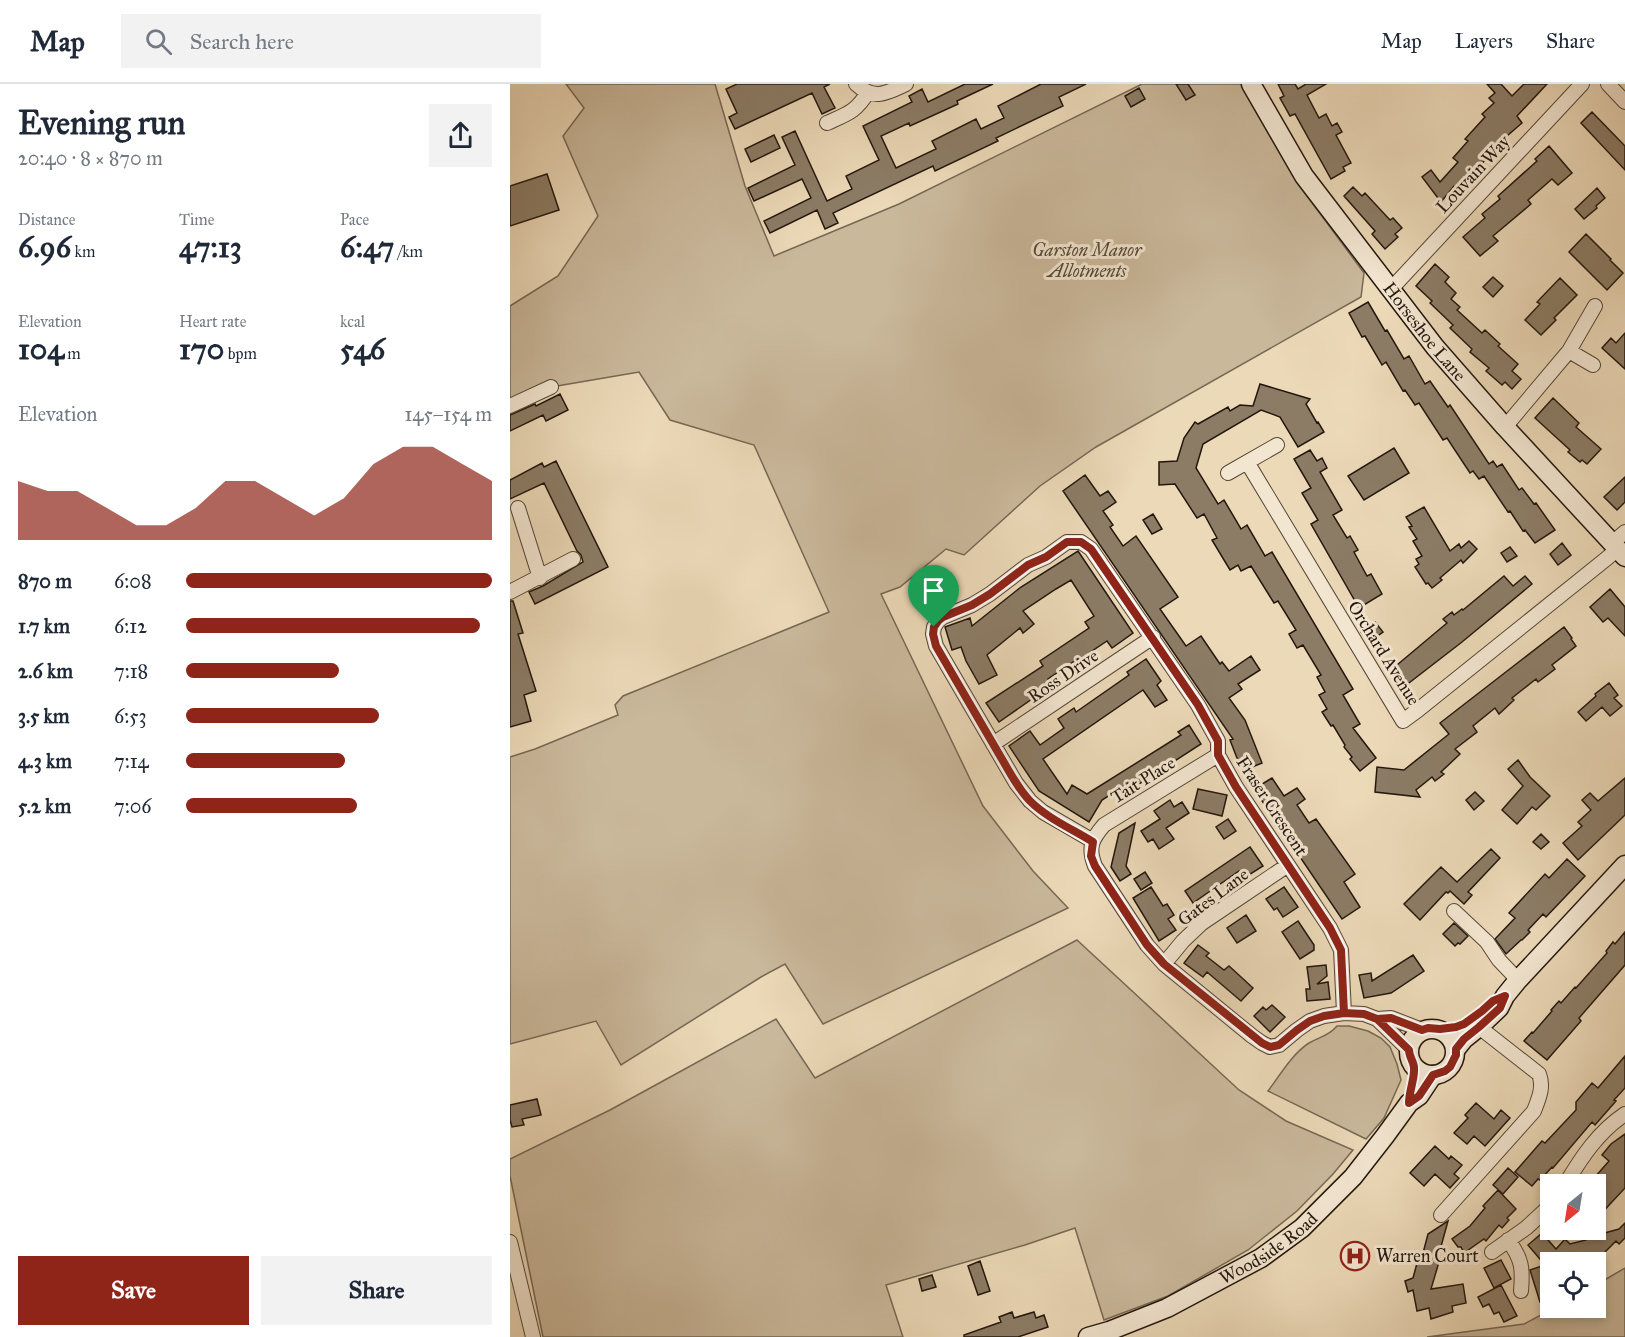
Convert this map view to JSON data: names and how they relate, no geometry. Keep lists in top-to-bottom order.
{
  "streets": {
    "street": [
      "Louvain Way",
      "Horseshoe Lane",
      "Orchard Avenue",
      "Ross Drive",
      "Tait Place",
      "Fraser Crescent",
      "Gates Lane",
      "Woodside Road"
    ]
  },
  "crossings": [
    ["Louvain Way", "Horseshoe Lane"],
    ["Horseshoe Lane", "Orchard Avenue"],
    ["Ross Drive", "Fraser Crescent"],
    ["Tait Place", "Fraser Crescent"],
    ["Fraser Crescent", "Gates Lane"]
  ],
  "parks": ["Garston Manor Allotments"],
  "places": {
    "hospital": ["Warren Court"]
  },
  "north": "bottom left",
  "page": {
    "header": "Map",
    "search": "Search here",
    "nav": ["Map", "Layers", "Share"],
    "heading": ["Evening run", "20:40 · 8 × 870 m"],
    "stats": [
      ["Distance", "6.96 km"],
      ["Time", "47:13"],
      ["Pace", "6:47 /km"],
      ["Elevation", "104 m"],
      ["Heart rate", "170 bpm"],
      ["kcal", "546"]
    ],
    "chart": ["Elevation", "145–154 m"],
    "list": [
      {
        "name": "870 m",
        "note": "6:08"
      },
      {
        "name": "1.7 km",
        "note": "6:12"
      },
      {
        "name": "2.6 km",
        "note": "7:18"
      },
      {
        "name": "3.5 km",
        "note": "6:53"
      },
      {
        "name": "4.3 km",
        "note": "7:14"
      },
      {
        "name": "5.2 km",
        "note": "7:06"
      }
    ],
    "buttons": ["Save", "Share"]
  }
}
